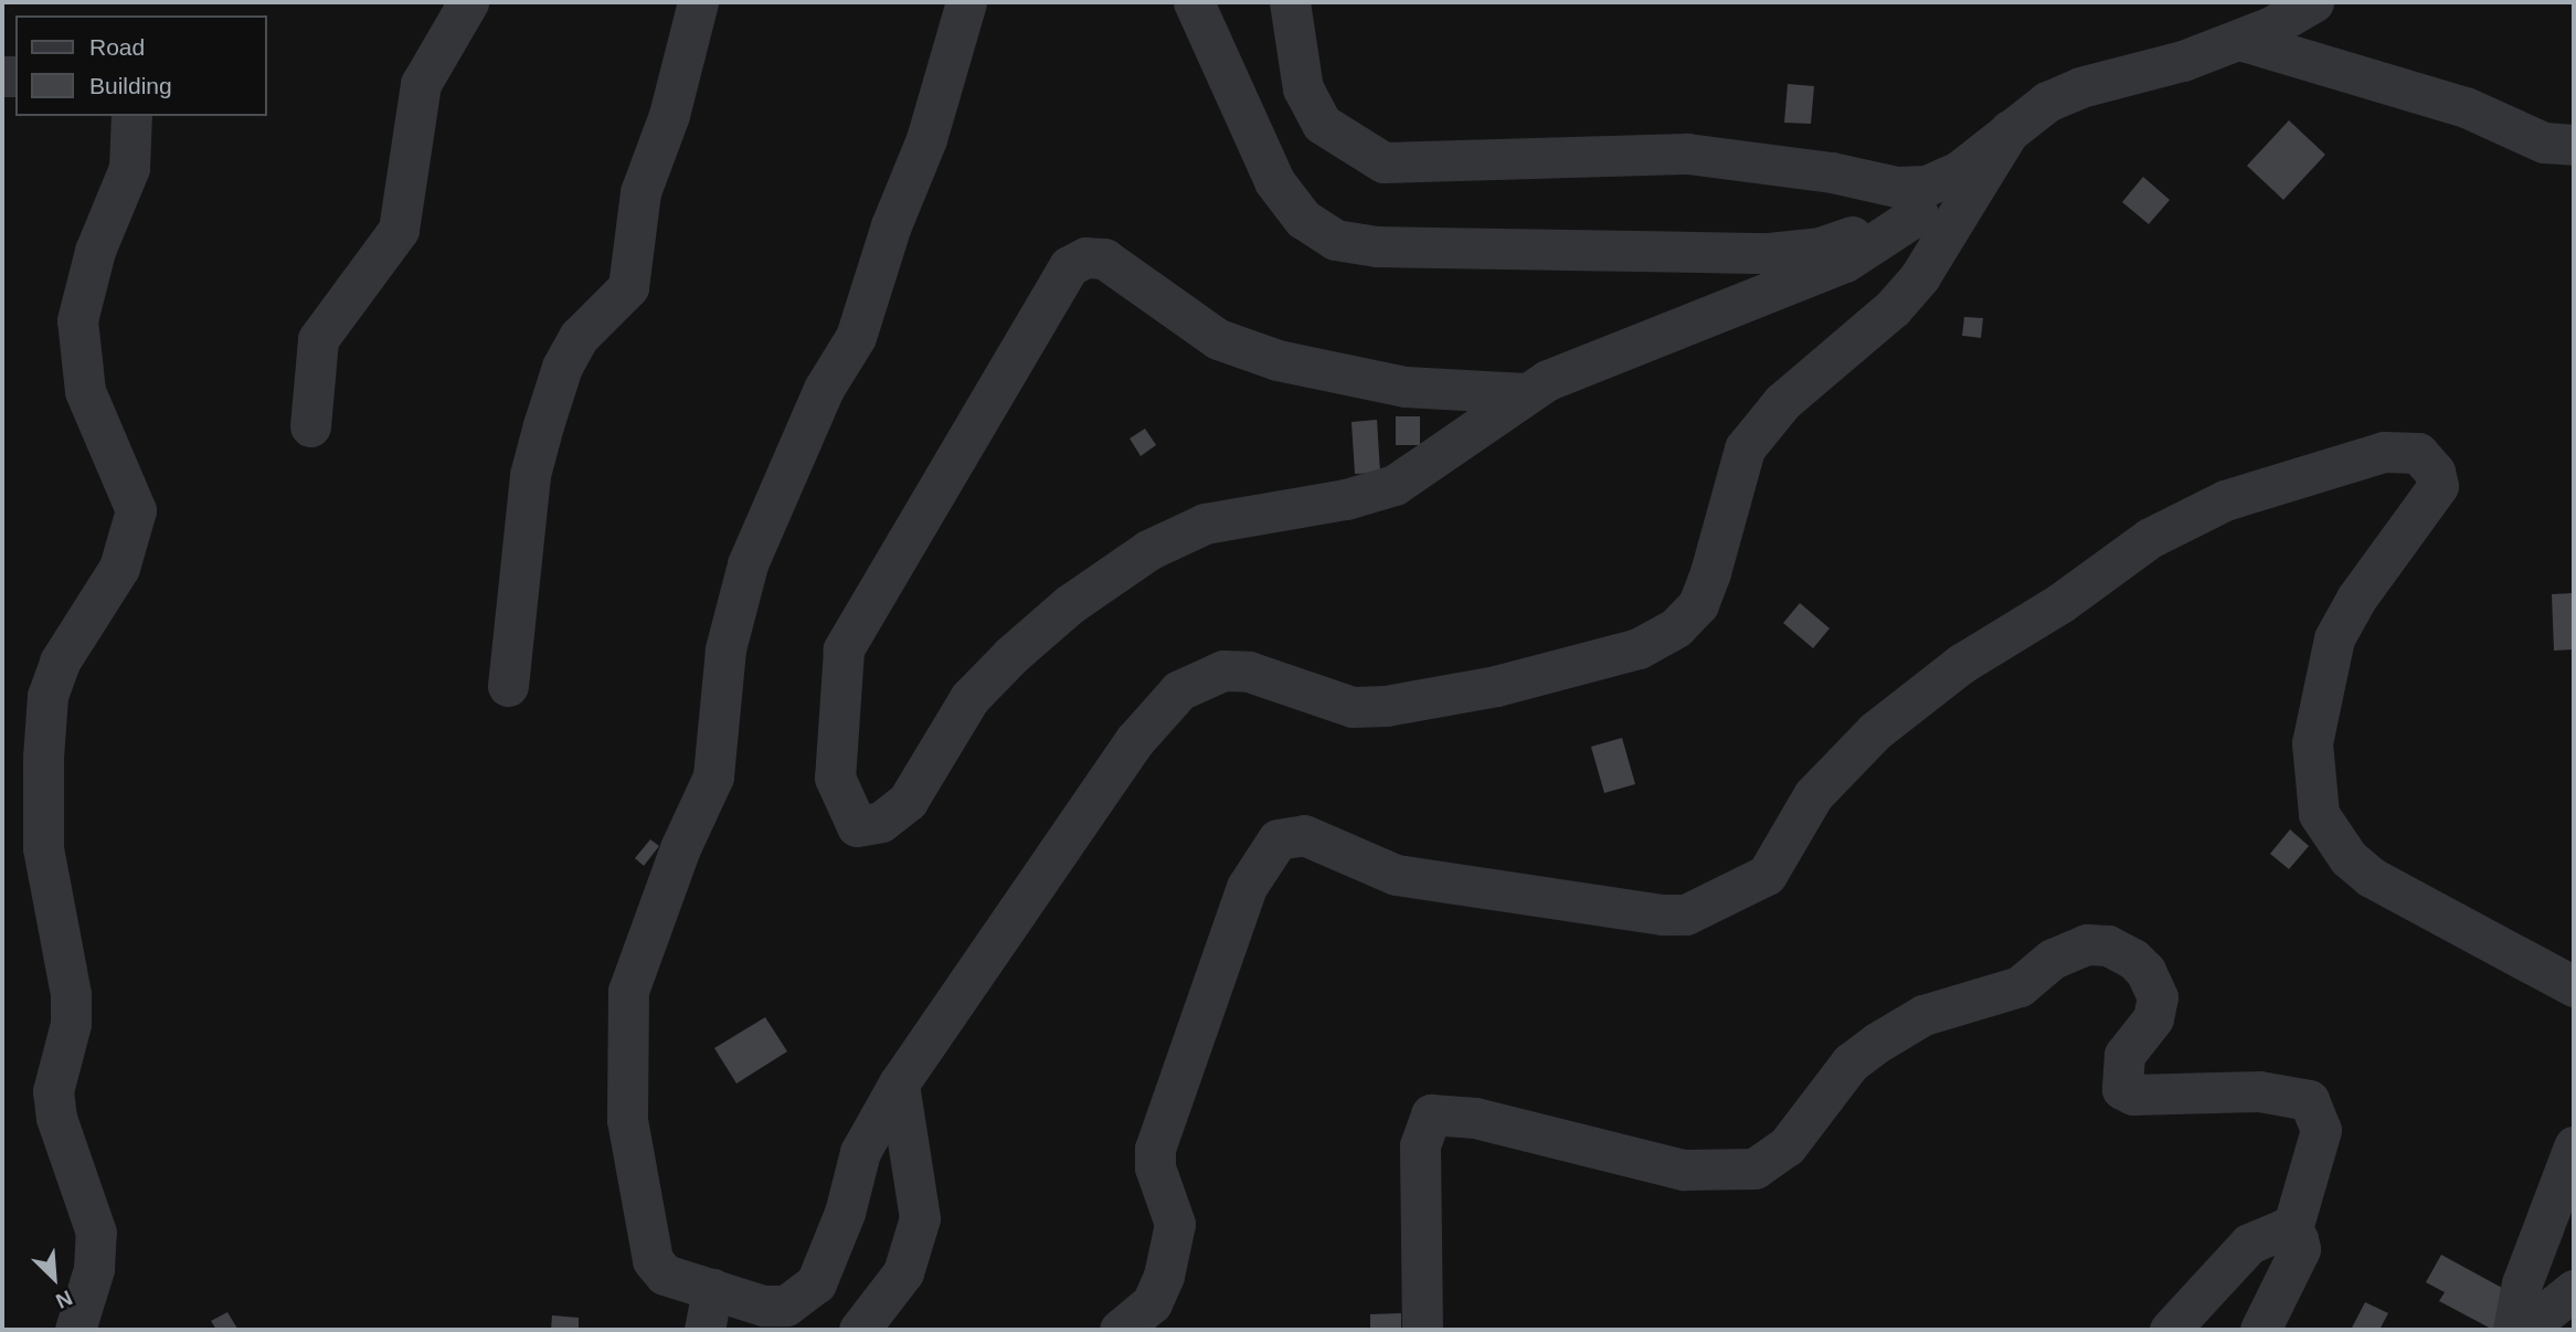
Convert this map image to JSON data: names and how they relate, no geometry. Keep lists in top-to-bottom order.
{
  "legend": ["Road", "Building"],
  "north": "bottom right"
}
